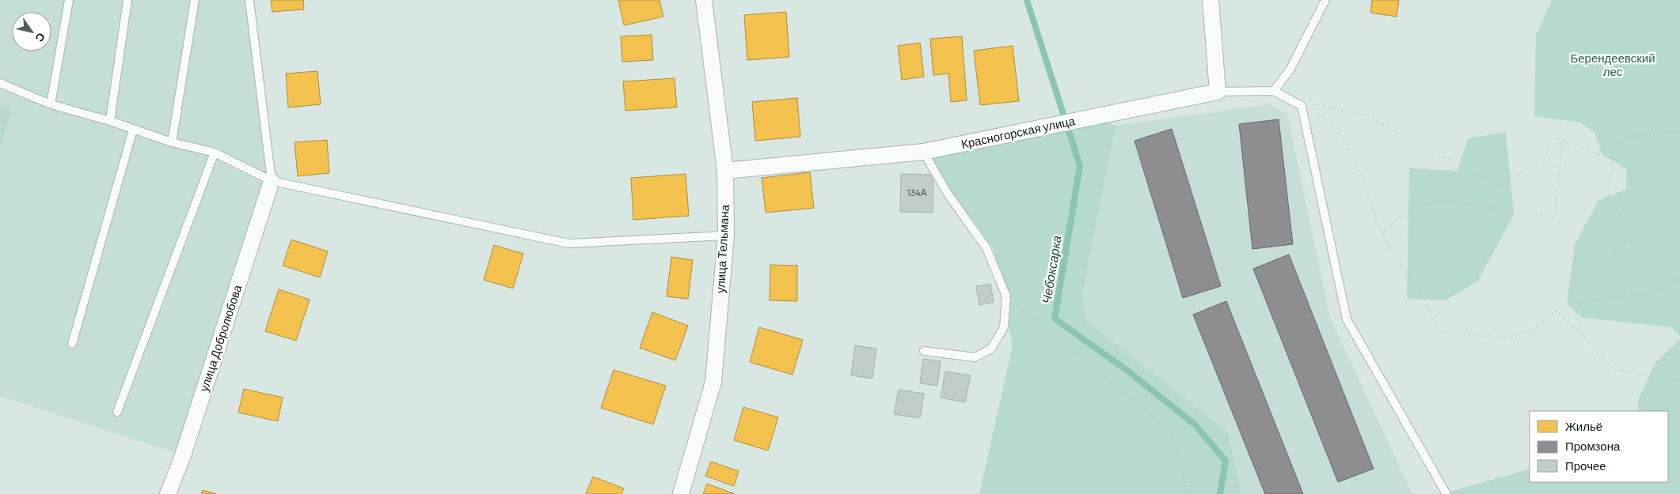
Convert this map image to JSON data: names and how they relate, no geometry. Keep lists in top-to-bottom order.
{
  "streets": {
    "street": ["Красногорская улица", "улица Тельмана", "улица Добролюбова"]
  },
  "crossings": [
    ["Красногорская улица", "улица Тельмана"]
  ],
  "water": ["Чебоксарка"],
  "parks": ["Берендеевский лес"],
  "house_numbers": ["134А"],
  "legend": ["Жильё", "Промзона", "Прочее"],
  "north": "bottom right"
}
